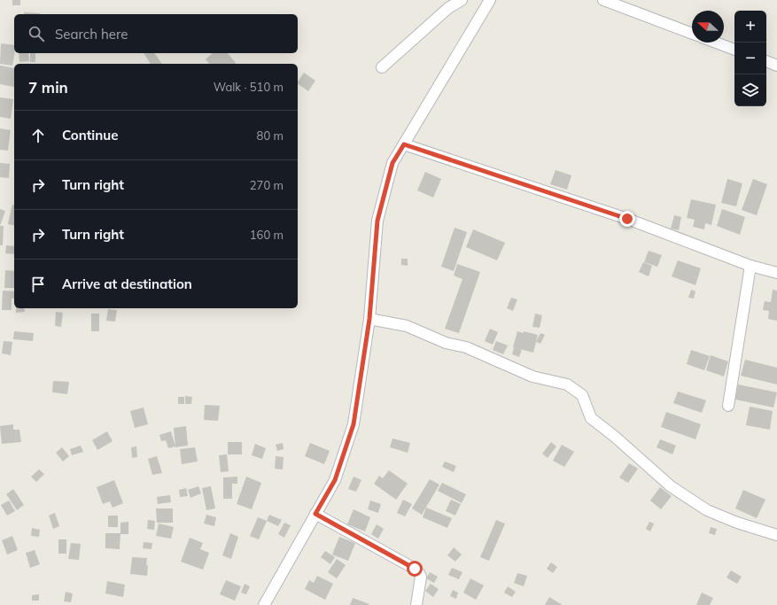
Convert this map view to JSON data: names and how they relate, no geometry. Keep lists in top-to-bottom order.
{
  "north": "left",
  "page": {
    "map_buttons": ["+", "−"],
    "search": "Search here",
    "heading": ["7 min", "Walk · 510 m"],
    "list": [
      ["Continue", "80 m"],
      ["Turn right", "270 m"],
      ["Turn right", "160 m"],
      "Arrive at destination"
    ]
  }
}
